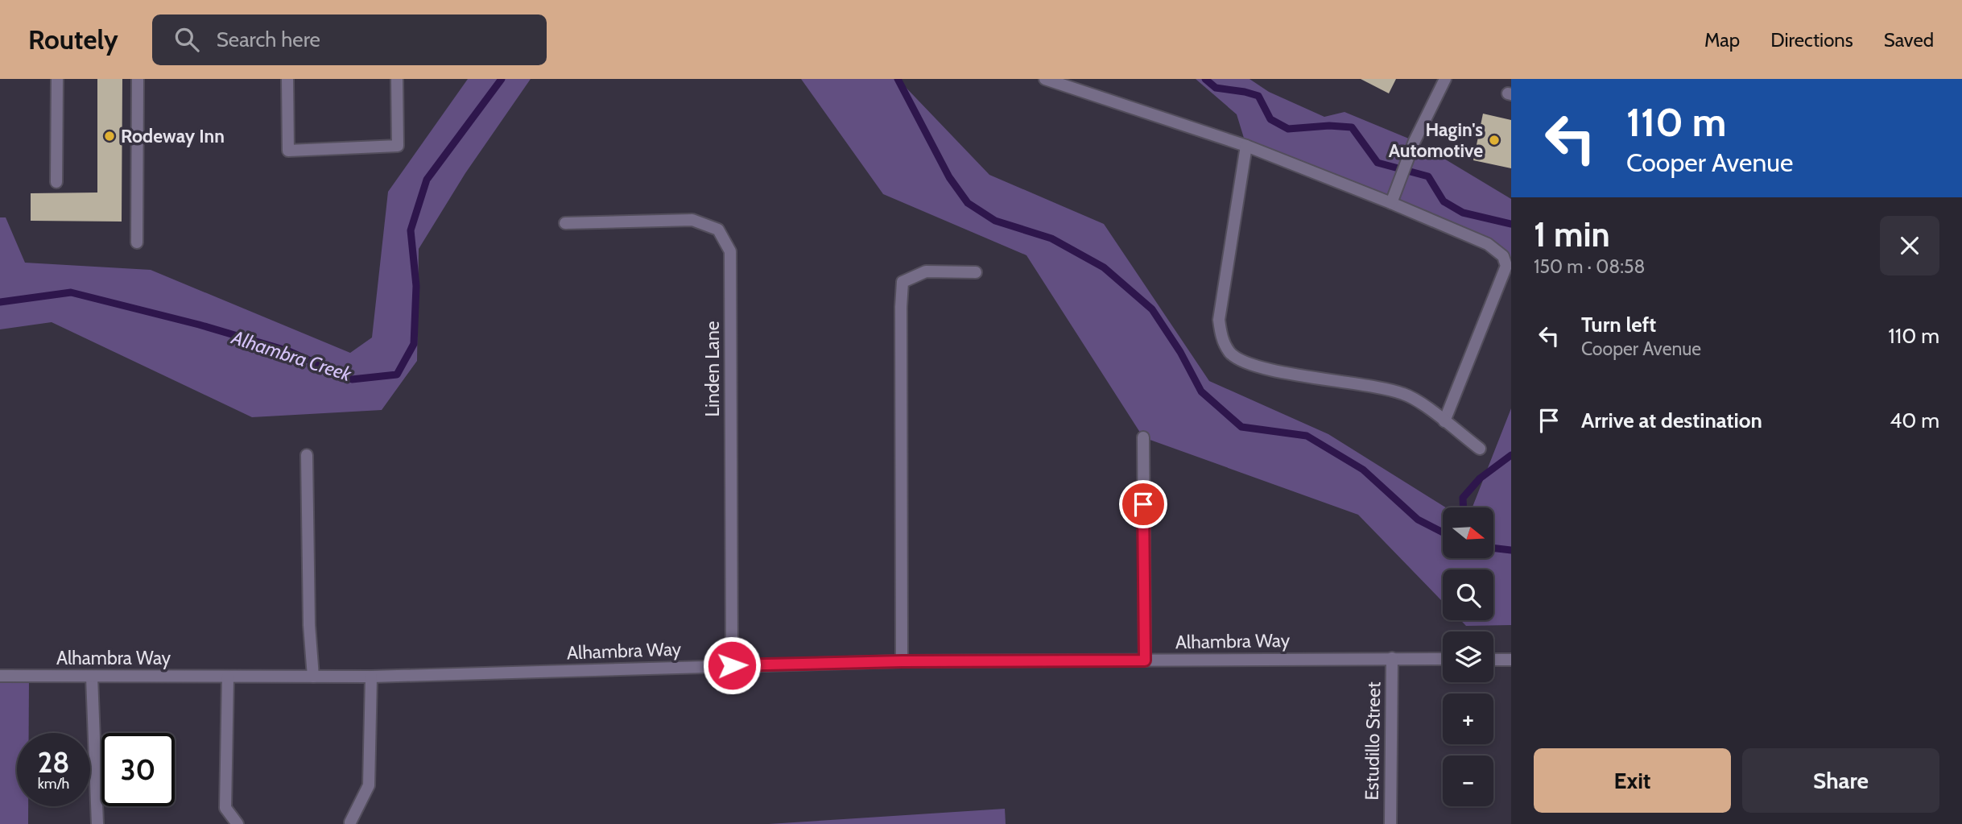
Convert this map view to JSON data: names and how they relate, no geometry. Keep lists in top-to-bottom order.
{
  "streets": {
    "street": ["Linden Lane", "Alhambra Way", "Estudillo Street"]
  },
  "crossings": [
    ["Linden Lane", "Alhambra Way"],
    ["Alhambra Way", "Estudillo Street"]
  ],
  "water": ["Alhambra Creek"],
  "places": ["Rodeway Inn", "Hagin's Automotive"],
  "north": "right",
  "page": {
    "header": "Routely",
    "search": "Search here",
    "nav": ["Map", "Directions", "Saved"],
    "turn": ["110 m", "Cooper Avenue"],
    "heading": ["1 min", "150 m · 08:58"],
    "list": [
      {
        "name": "Turn left",
        "note": "Cooper Avenue",
        "value": "110 m"
      },
      {
        "name": "Arrive at destination",
        "value": "40 m"
      }
    ],
    "map_buttons": ["+", "−"],
    "speed": "28 km/h",
    "limit": "30",
    "buttons": ["Exit", "Share"]
  }
}
